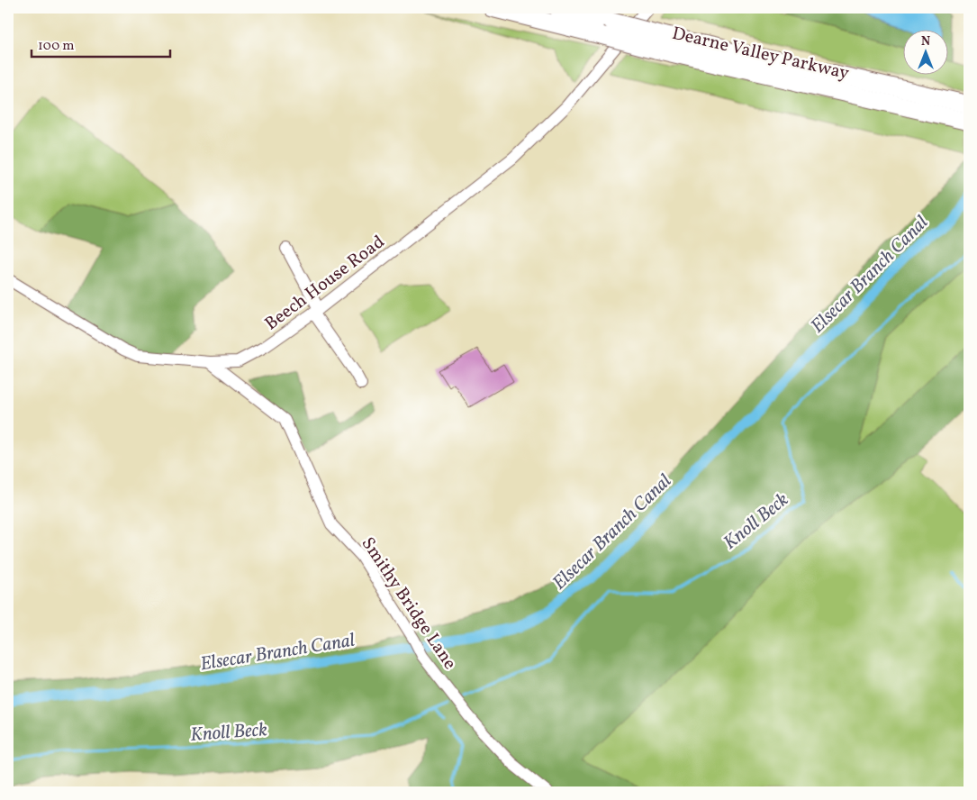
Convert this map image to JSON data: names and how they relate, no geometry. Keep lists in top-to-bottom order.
{
  "streets": {
    "highway": ["Dearne Valley Parkway"],
    "street": ["Beech House Road", "Smithy Bridge Lane"]
  },
  "crossings": [
    ["Beech House Road", "Smithy Bridge Lane"]
  ],
  "water": ["Elsecar Branch Canal", "Knoll Beck"],
  "scale_bar": "100 m",
  "north": "top"
}
